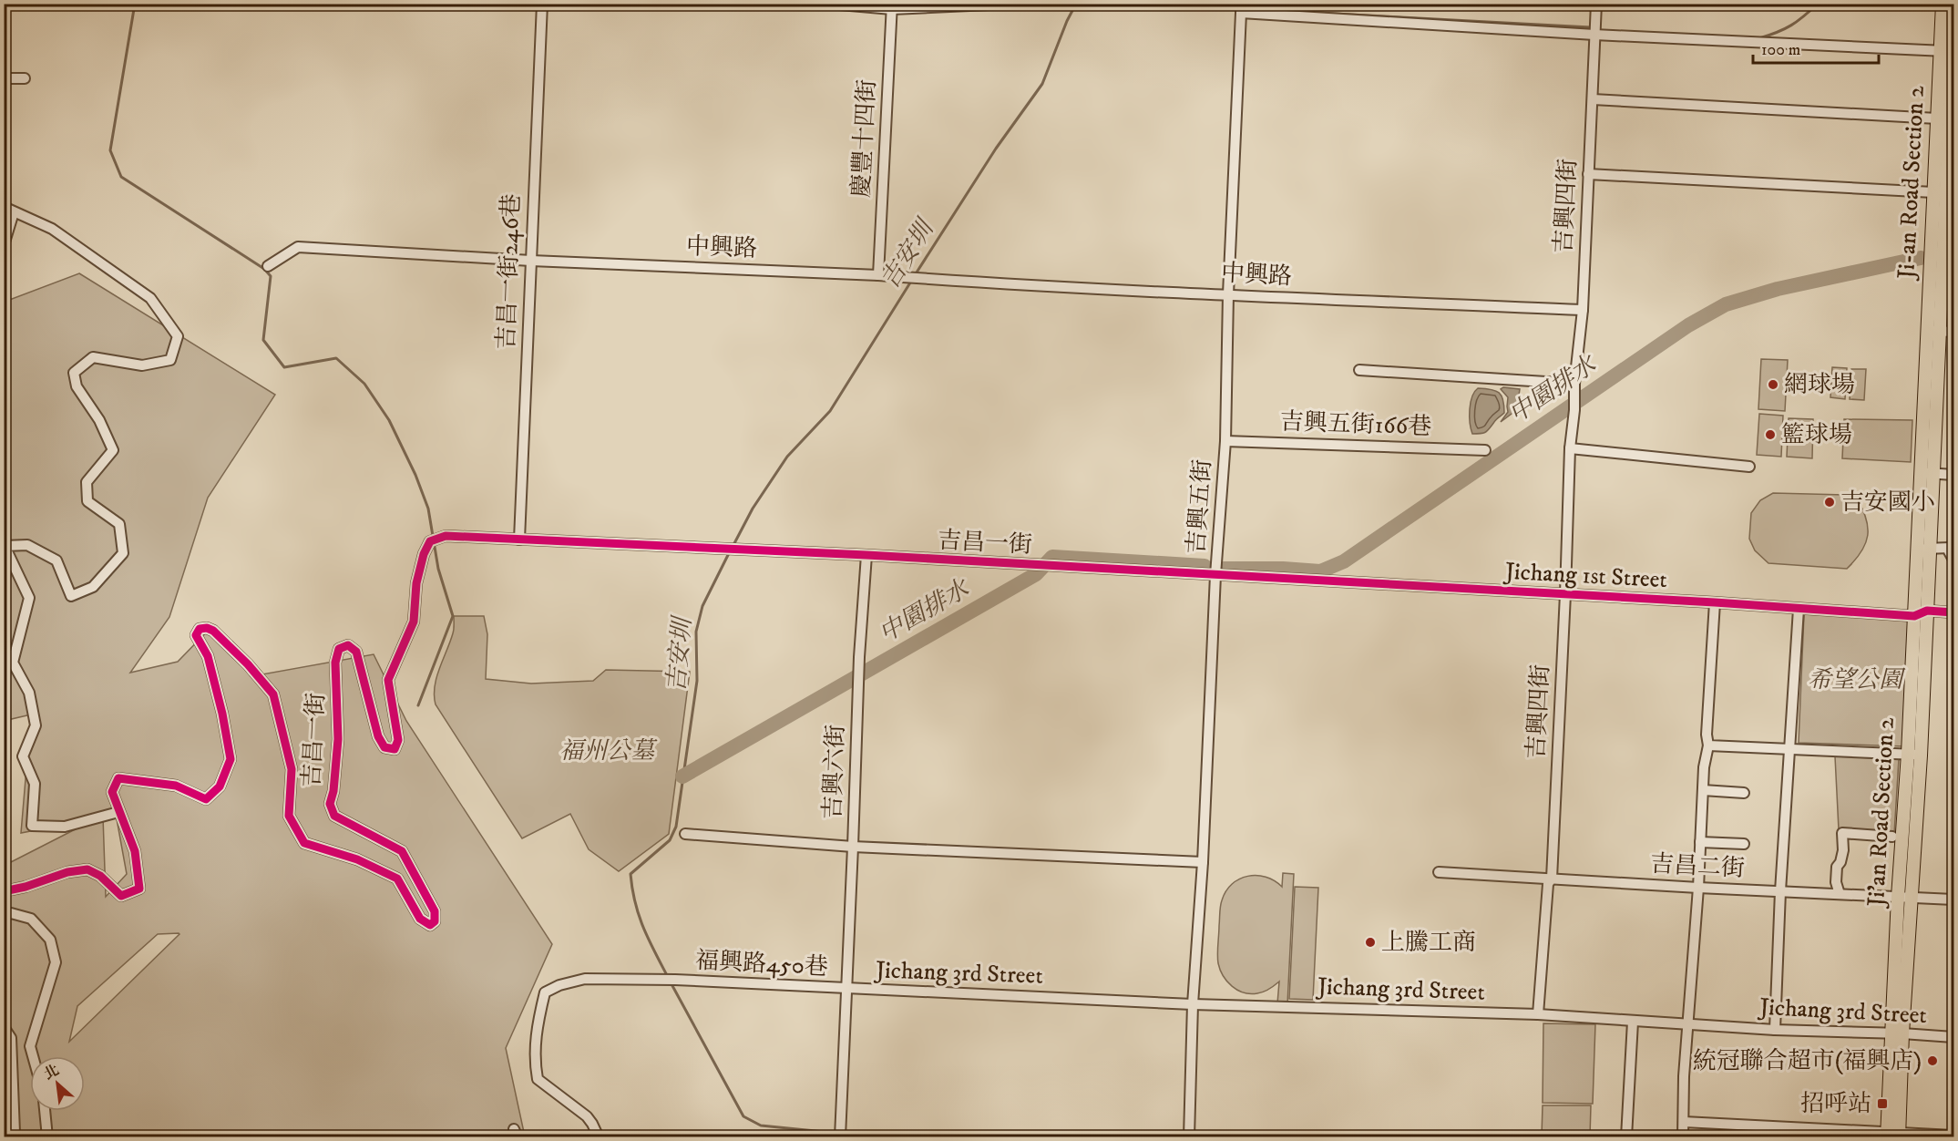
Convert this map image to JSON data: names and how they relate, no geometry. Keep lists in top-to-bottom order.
{
  "streets": {
    "main road": ["Ji-an Road Section 2", "Ji’an Road Section 2"],
    "street": [
      "慶豐十四街",
      "吉興四街",
      "中興路",
      "吉昌一街246巷",
      "吉興五街166巷",
      "吉興五街",
      "吉昌一街",
      "Jichang 1st Street",
      "吉興六街",
      "吉昌二街",
      "福興路450巷",
      "Jichang 3rd Street"
    ]
  },
  "crossings": [
    ["慶豐十四街", "中興路"],
    ["Ji-an Road Section 2", "Ji’an Road Section 2"],
    ["吉興四街", "中興路"],
    ["吉興四街", "Jichang 1st Street"],
    ["吉興四街", "吉昌二街"],
    ["吉興四街", "Jichang 3rd Street"],
    ["中興路", "吉昌一街246巷"],
    ["中興路", "吉興五街"],
    ["吉昌一街246巷", "吉昌一街"],
    ["吉興五街166巷", "吉興五街"],
    ["吉興五街", "吉昌一街"],
    ["吉興五街", "Jichang 1st Street"],
    ["吉興五街", "Jichang 3rd Street"],
    ["吉昌一街", "Jichang 1st Street"],
    ["吉昌一街", "吉興六街"],
    ["Jichang 1st Street", "Ji’an Road Section 2"],
    ["吉興六街", "福興路450巷"],
    ["吉興六街", "Jichang 3rd Street"],
    ["Ji’an Road Section 2", "吉昌二街"],
    ["Ji’an Road Section 2", "Jichang 3rd Street"],
    ["福興路450巷", "Jichang 3rd Street"]
  ],
  "water": ["吉安圳", "中園排水"],
  "parks": ["希望公園", "福州公墓"],
  "places": {
    "other": [
      "網球場",
      "籃球場",
      "吉安國小",
      "上騰工商",
      "統冠聯合超市(福興店)"
    ],
    "transit": ["招呼站"]
  },
  "scale_bar": "100 m",
  "north": "top left"
}
